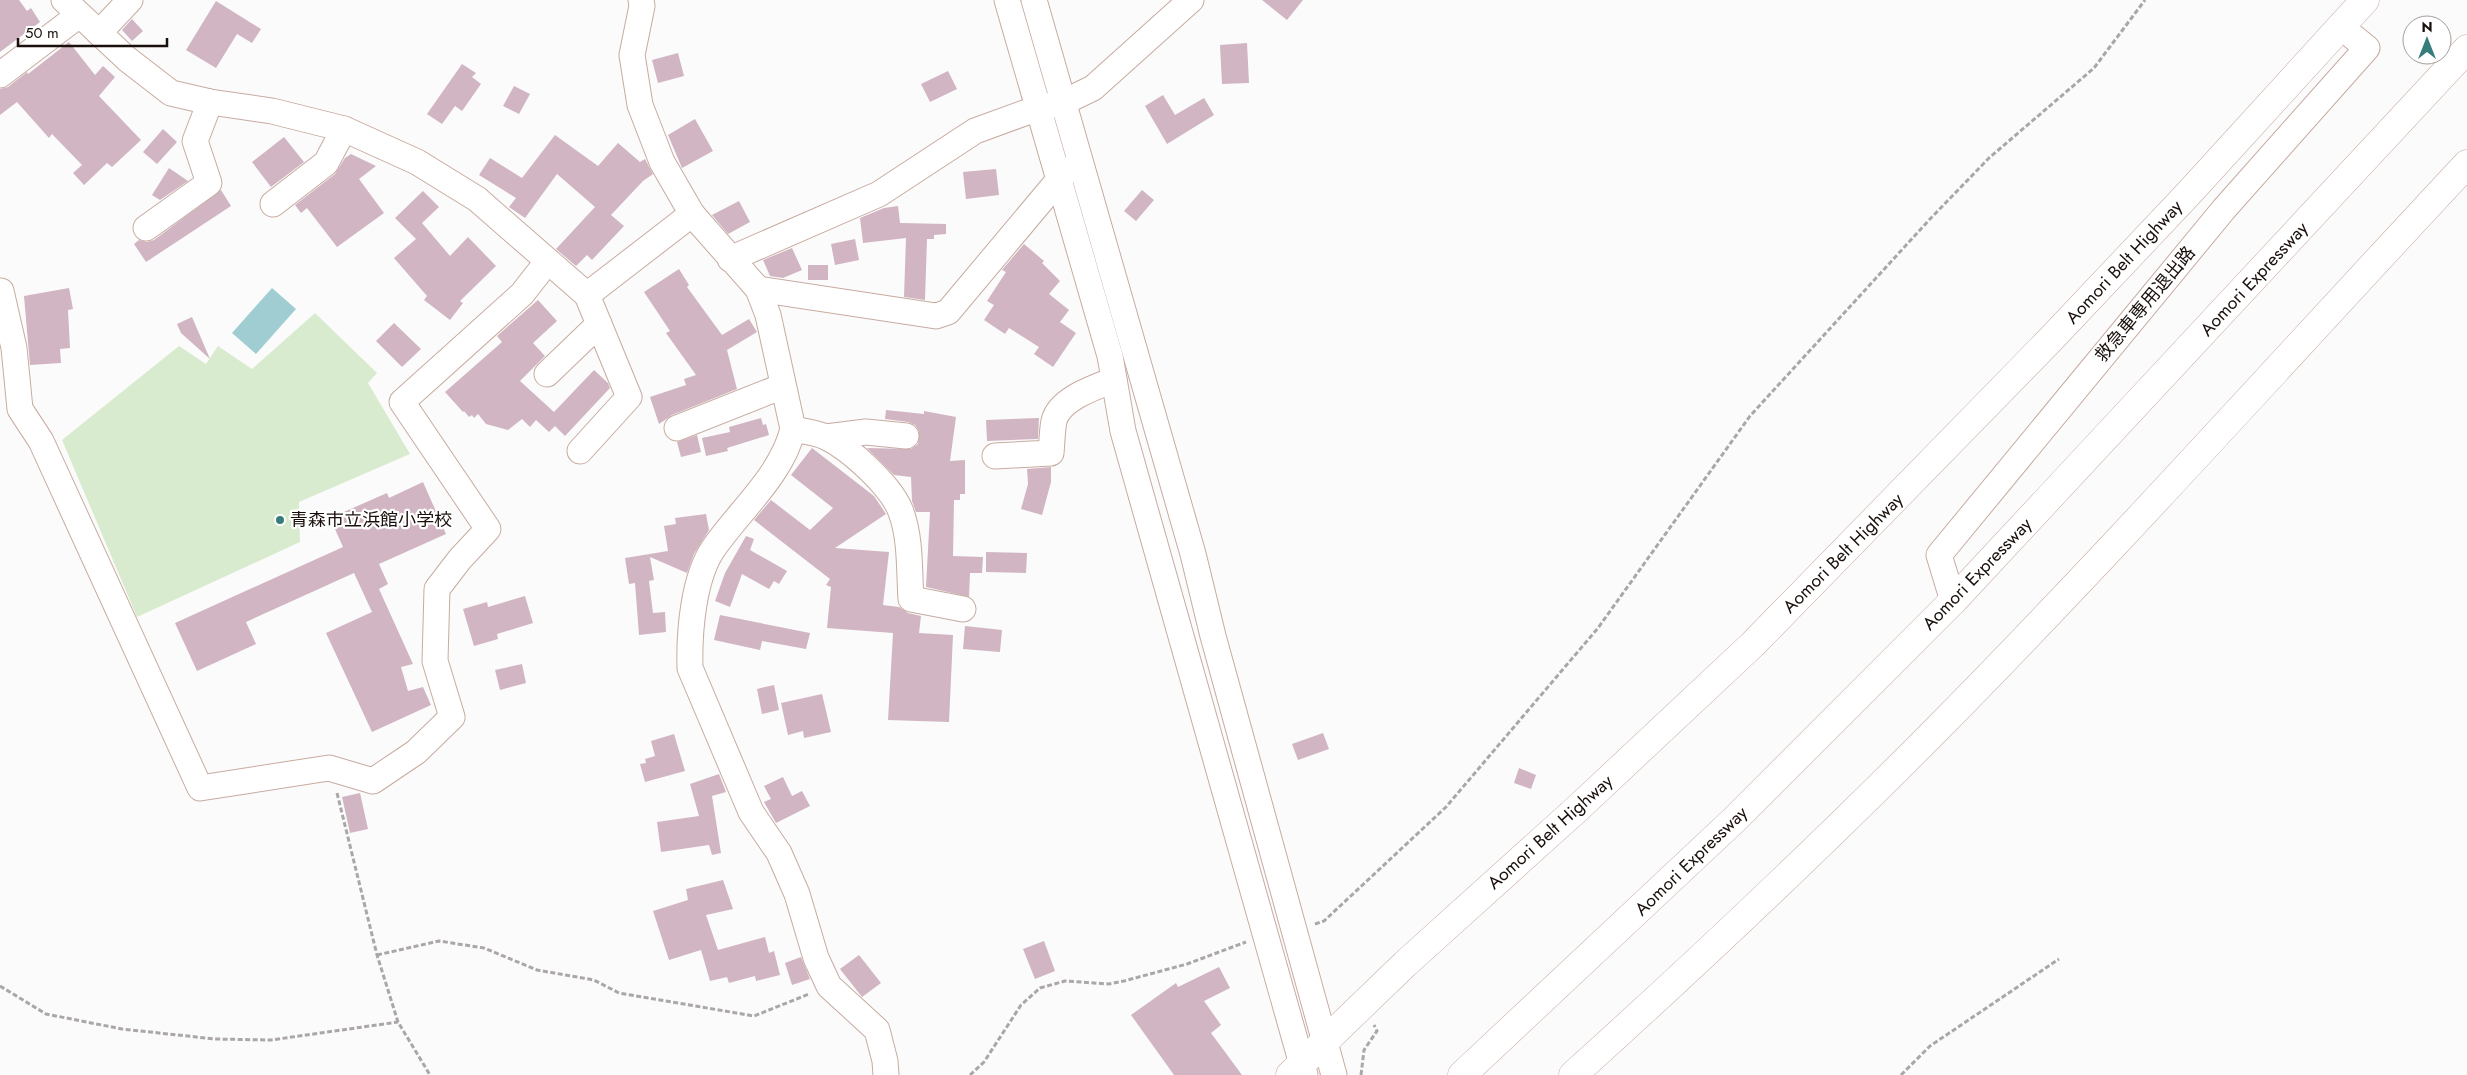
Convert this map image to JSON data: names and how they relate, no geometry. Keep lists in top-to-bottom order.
{
  "streets": {
    "highway": ["Aomori Belt Highway", "Aomori Expressway"],
    "street": ["救急車専用退出路"]
  },
  "crossings": [
    ["Aomori Belt Highway", "救急車専用退出路"],
    ["Aomori Expressway", "救急車専用退出路"]
  ],
  "places": ["青森市立浜館小学校"],
  "scale_bar": "50 m",
  "north": "top"
}
